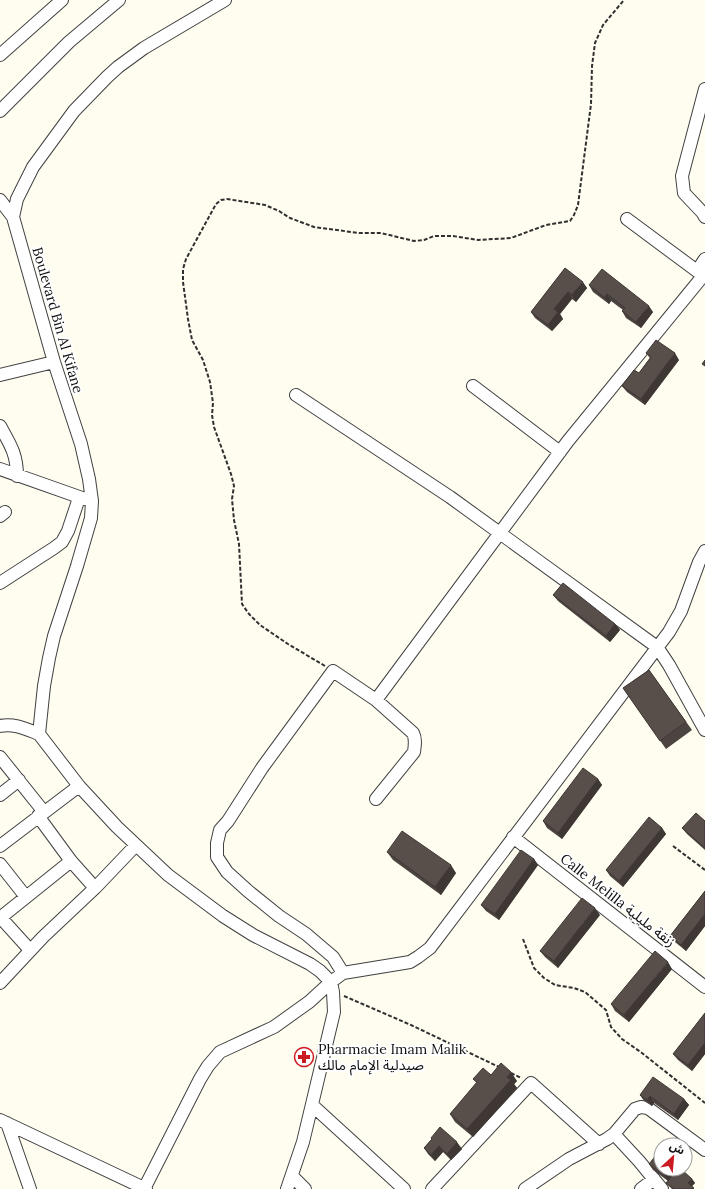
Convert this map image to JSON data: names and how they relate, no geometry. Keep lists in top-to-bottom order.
{
  "streets": {
    "street": ["Boulevard Bin Al Kifane", "Calle Melilla زنقة مليلية"]
  },
  "places": {
    "pharmacy": ["Pharmacie Imam Malik صيدلية الإمام مالك"]
  },
  "north": "top right"
}
